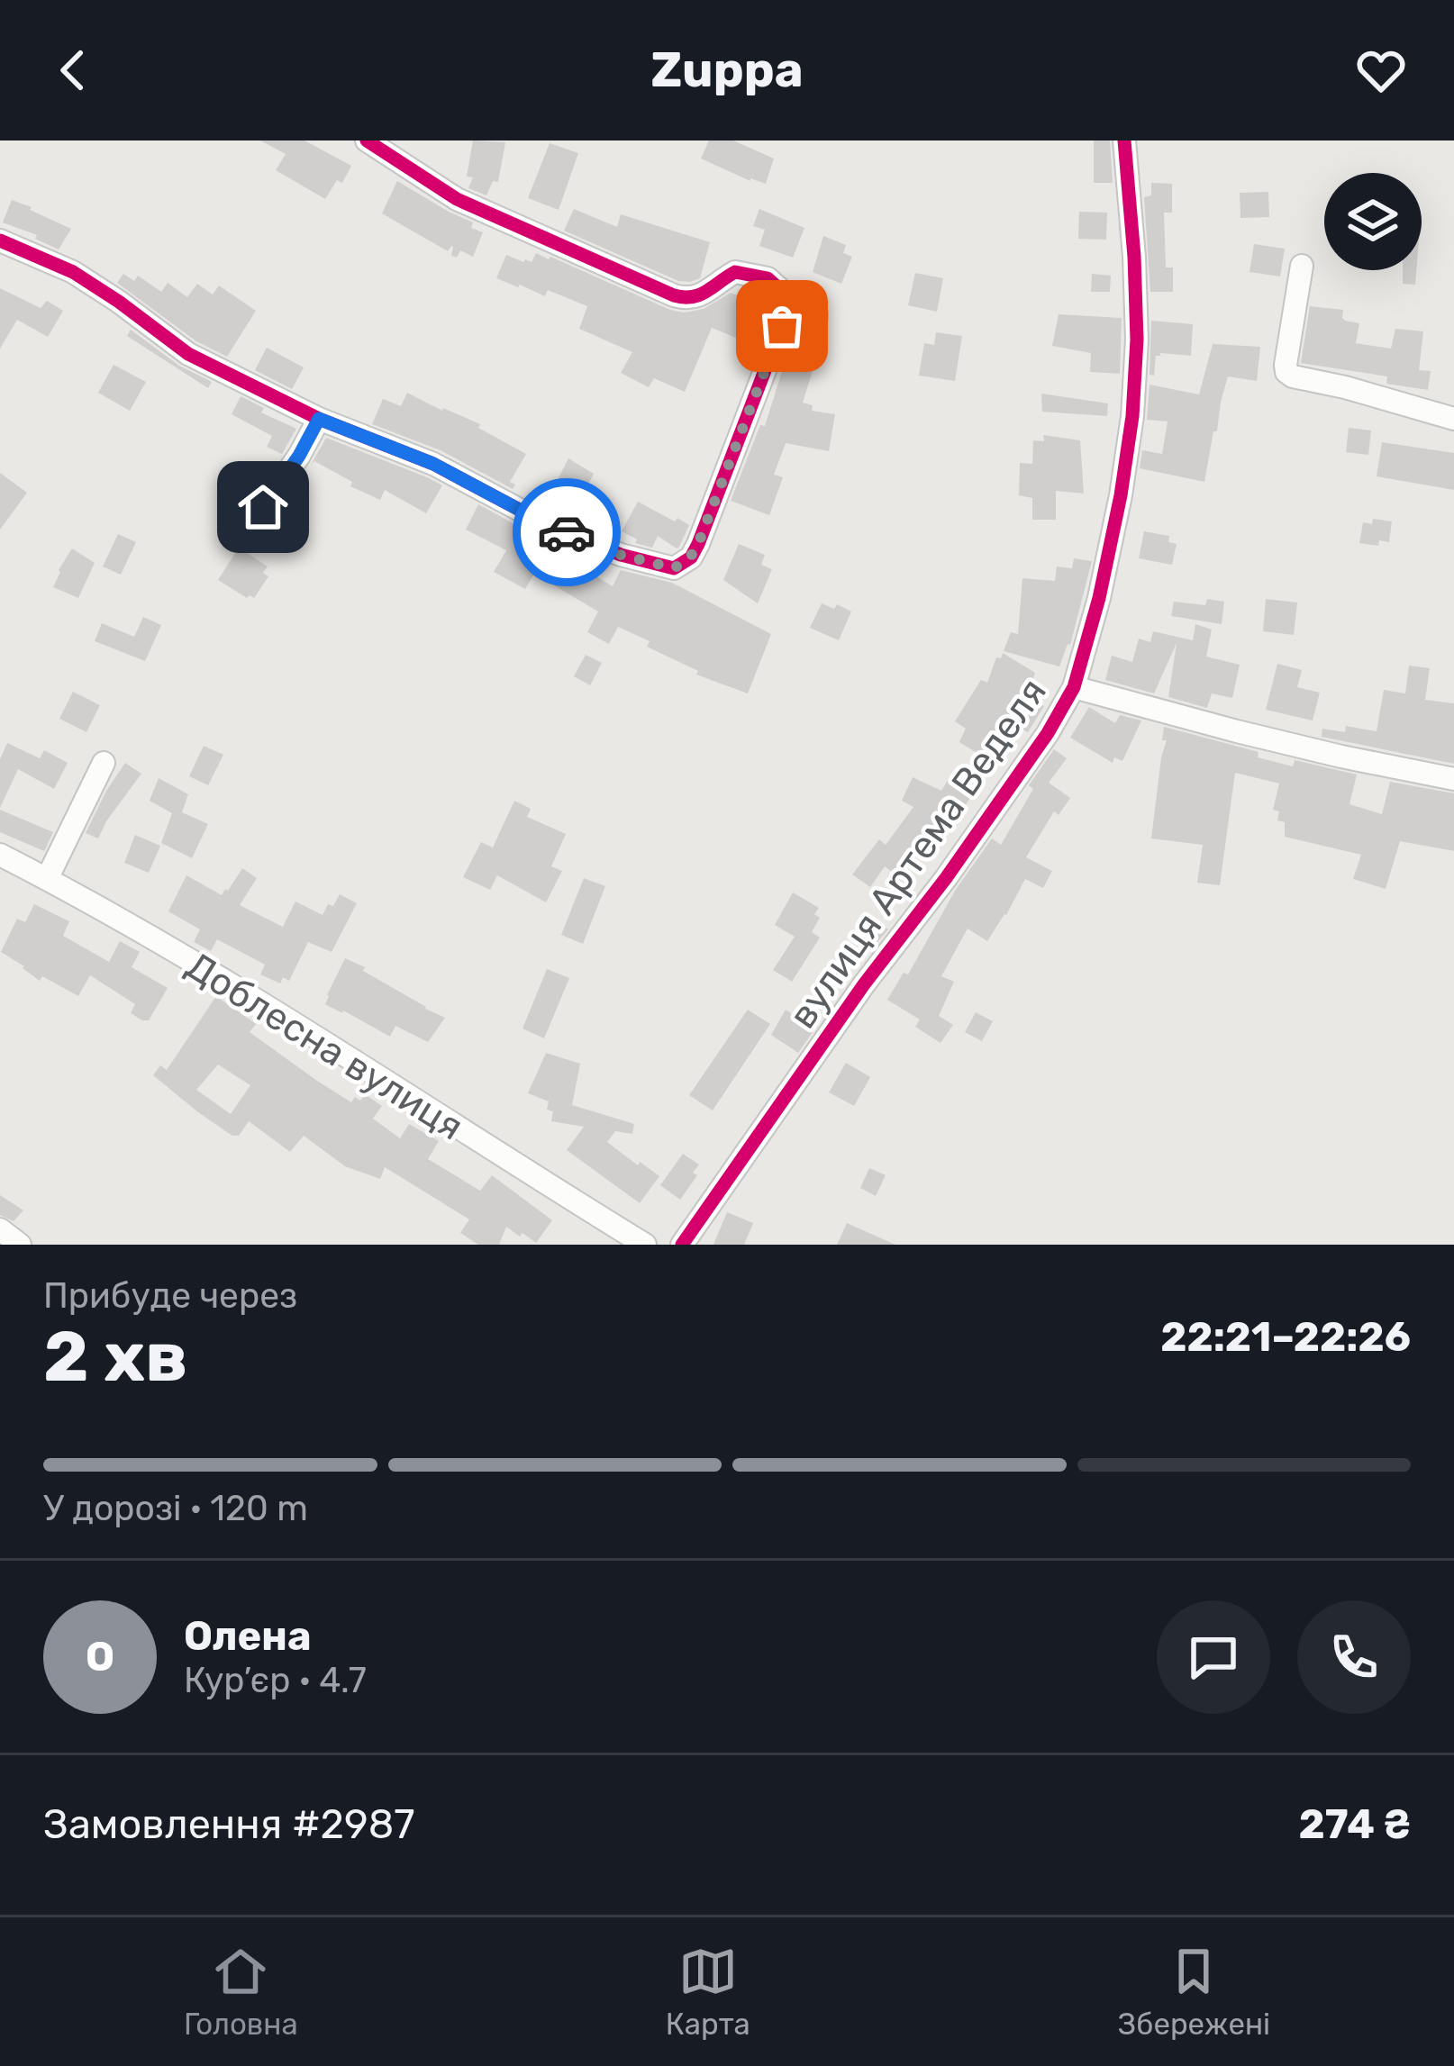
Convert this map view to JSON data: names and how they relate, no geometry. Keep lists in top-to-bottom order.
{
  "streets": {
    "street": ["вулиця Артема Веделя", "Доблесна вулиця"]
  },
  "page": {
    "header": "Zuppa",
    "heading": ["2 хв", "Прибуде через", "22:21–22:26"],
    "panel": [
      "Олена",
      "Кур’єр · 4.7",
      "Замовлення #2987",
      "274 ₴"
    ],
    "bar": "У дорозі · 120 m",
    "round": "О",
    "tabs": ["Головна", "Карта", "Збережені"]
  }
}
